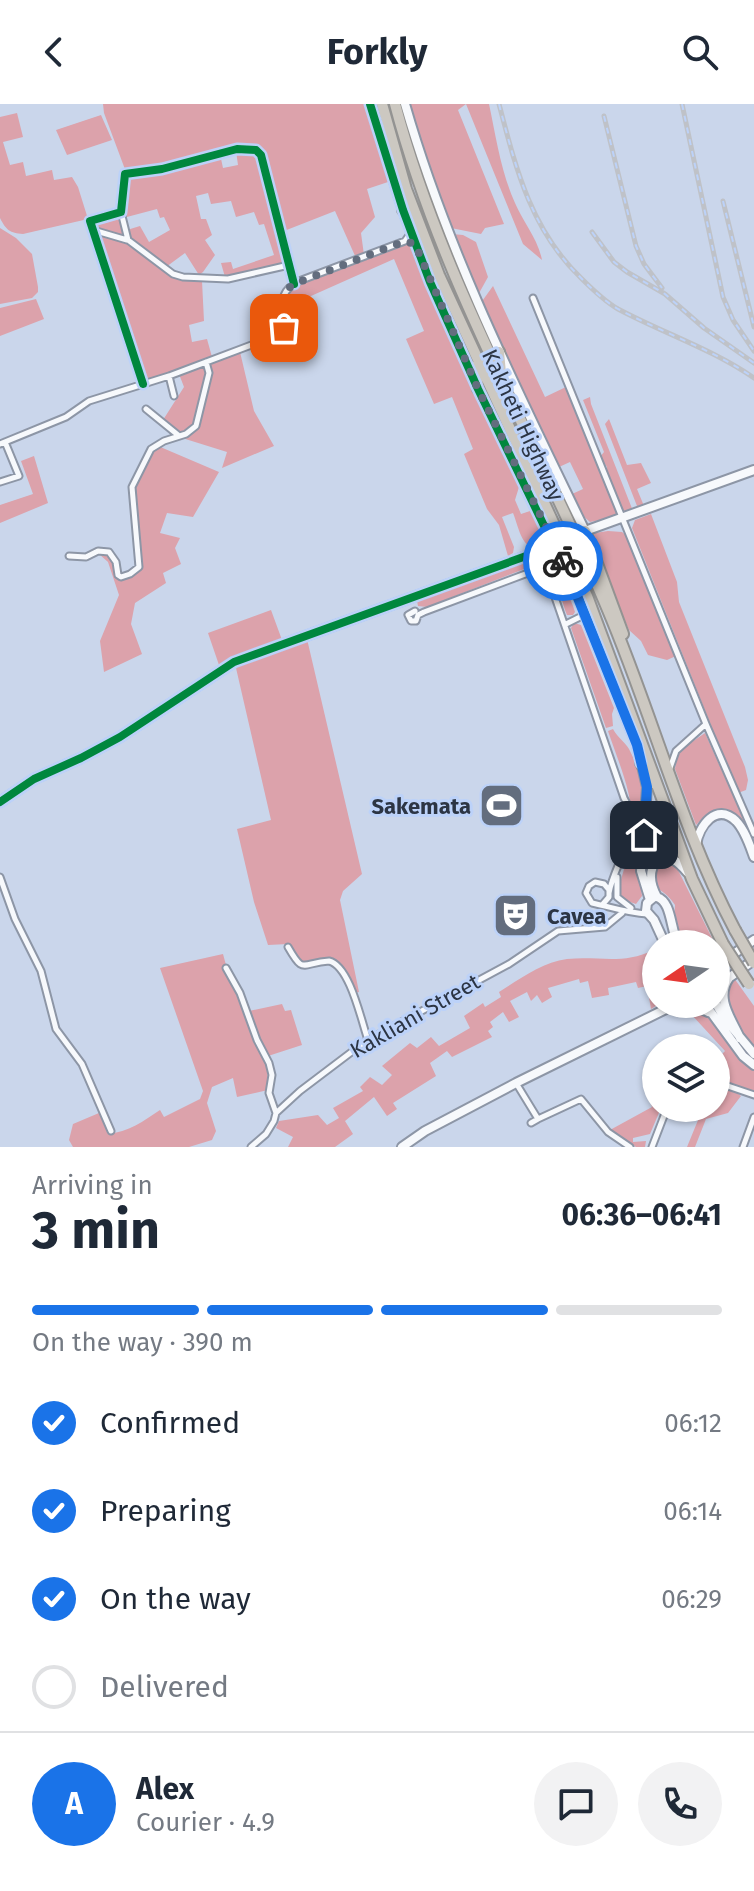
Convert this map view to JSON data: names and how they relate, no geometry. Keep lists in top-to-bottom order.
{
  "streets": {
    "highway": ["Kakheti Highway"],
    "street": ["Kakliani Street"]
  },
  "places": {
    "sports": ["Sakemata"],
    "theatre": ["Cavea"]
  },
  "north": "left",
  "page": {
    "header": "Forkly",
    "heading": ["3 min", "Arriving in", "06:36–06:41"],
    "panel": ["Alex", "Courier · 4.9"],
    "bar": "On the way · 390 m",
    "list": [
      ["Confirmed", "06:12"],
      ["Preparing", "06:14"],
      ["On the way", "06:29"],
      "Delivered"
    ],
    "round": "A"
  }
}
